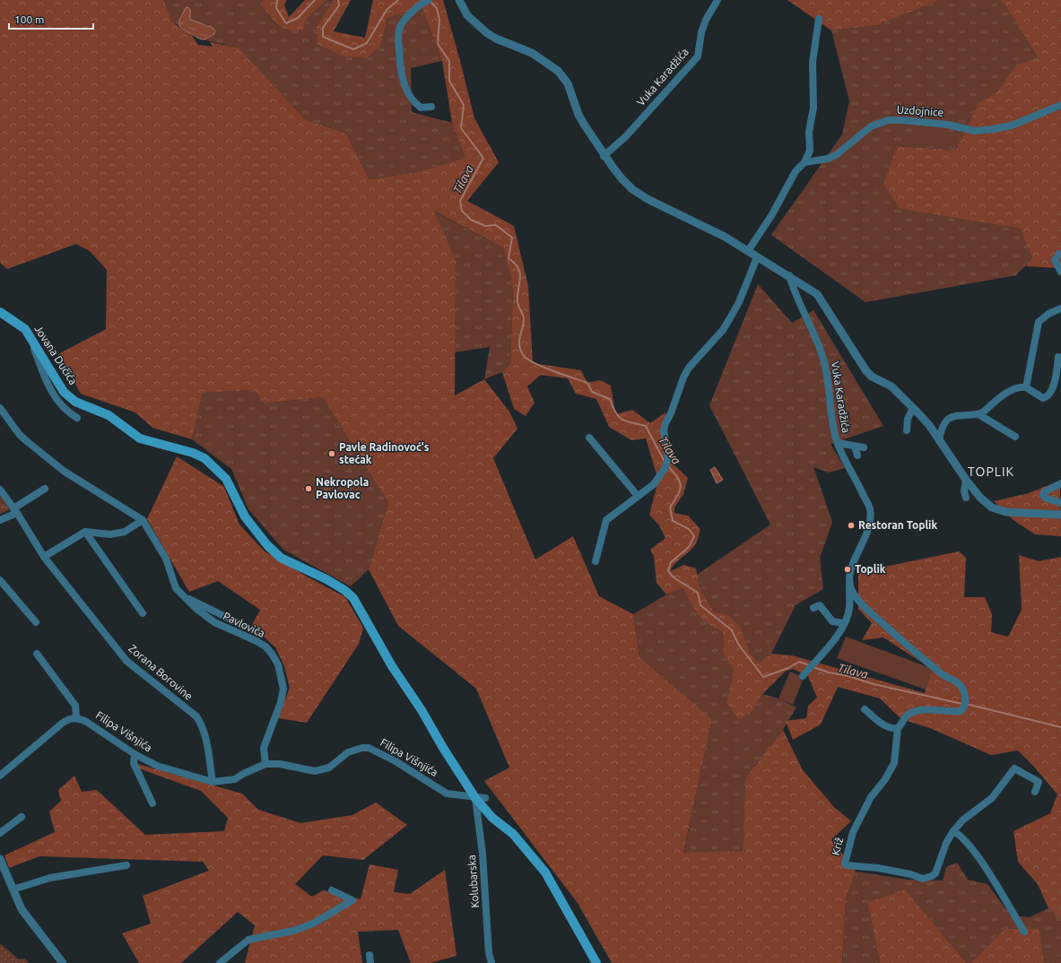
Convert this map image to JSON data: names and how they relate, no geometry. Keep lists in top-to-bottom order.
{
  "streets": {
    "main road": ["Jovana Dučića", "Filipa Višnjića"],
    "street": [
      "Vuka Karadžića",
      "Uzdojnice",
      "Pavlovića",
      "Zorana Borovine",
      "Križ",
      "Kolubarska"
    ]
  },
  "crossings": [
    ["Jovana Dučića", "Filipa Višnjića"],
    ["Pavlovića", "Filipa Višnjića"],
    ["Zorana Borovine", "Filipa Višnjića"],
    ["Filipa Višnjića", "Kolubarska"]
  ],
  "districts": ["TOPLIK"],
  "water": ["Tilava"],
  "places": [
    "Pavle Radinovoć's stećak",
    "Nekropola Pavlovac",
    "Restoran Toplik",
    "Toplik"
  ],
  "scale_bar": "100 m"
}
